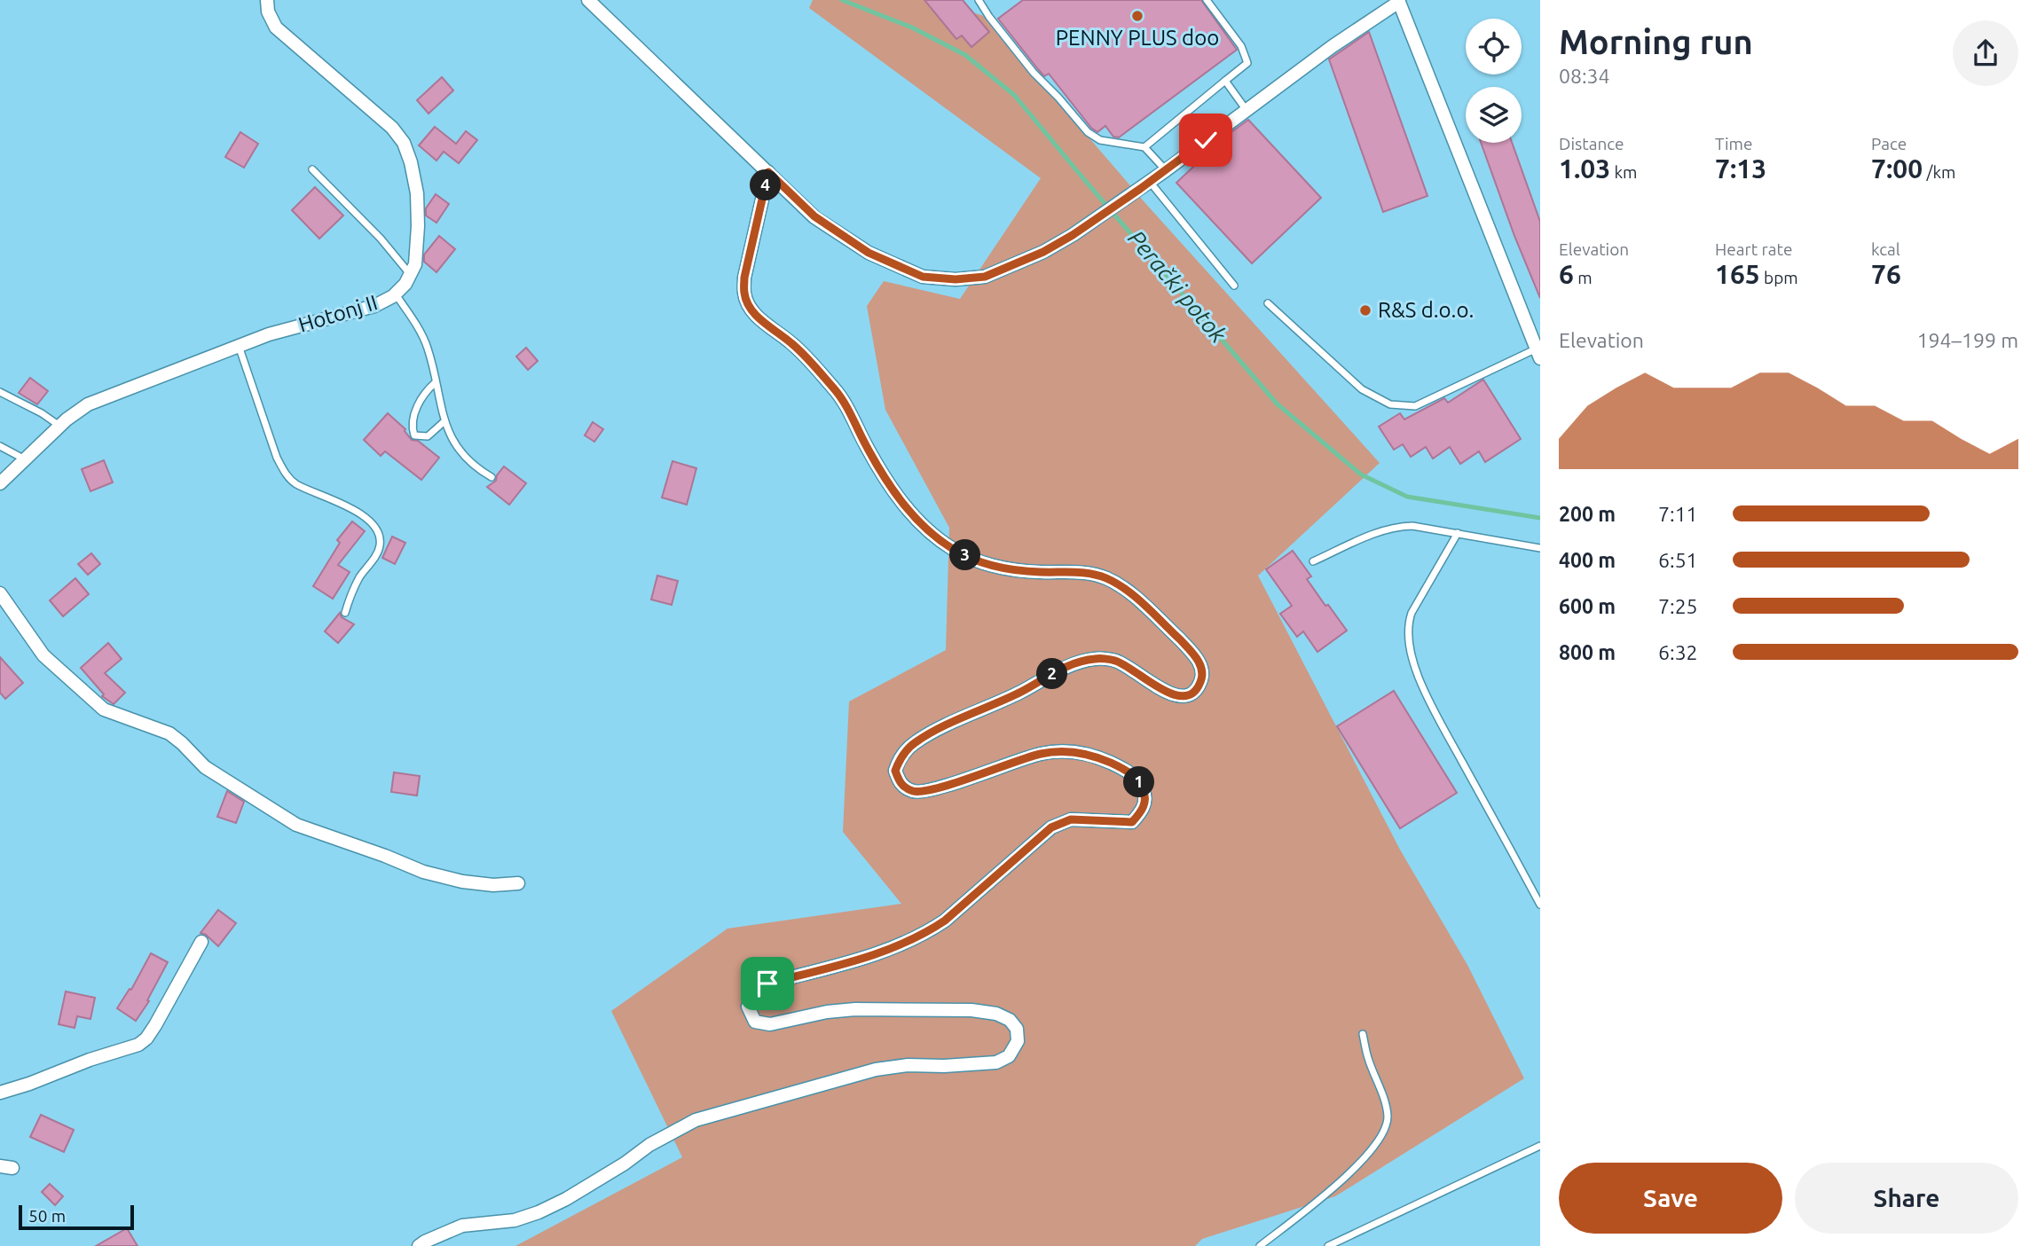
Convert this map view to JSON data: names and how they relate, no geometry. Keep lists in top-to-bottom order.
{
  "streets": {
    "street": ["Hotonj II"]
  },
  "water": ["Perački potok"],
  "places": ["PENNY PLUS doo", "R&S d.o.o."],
  "scale_bar": "50 m",
  "page": {
    "heading": ["Morning run", "08:34"],
    "stats": [
      ["Distance", "1.03 km"],
      ["Time", "7:13"],
      ["Pace", "7:00 /km"],
      ["Elevation", "6 m"],
      ["Heart rate", "165 bpm"],
      ["kcal", "76"]
    ],
    "pins": [
      "4",
      "3",
      "2",
      "1"
    ],
    "chart": ["Elevation", "194–199 m"],
    "list": [
      {
        "name": "200 m",
        "note": "7:11"
      },
      {
        "name": "400 m",
        "note": "6:51"
      },
      {
        "name": "600 m",
        "note": "7:25"
      },
      {
        "name": "800 m",
        "note": "6:32"
      }
    ],
    "buttons": ["Save", "Share"],
    "scale": "50 m"
  }
}
